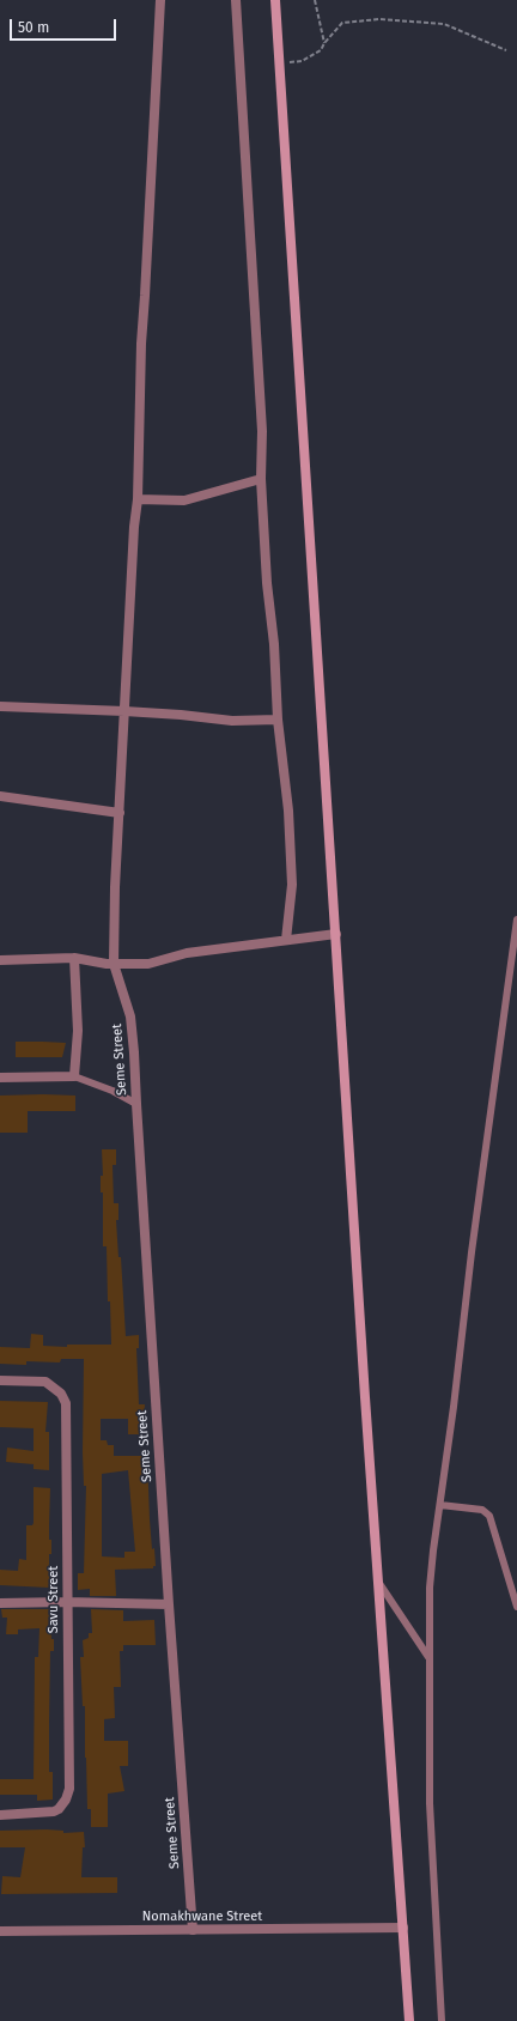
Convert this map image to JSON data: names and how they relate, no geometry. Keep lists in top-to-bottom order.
{
  "streets": {
    "street": ["Seme Street", "Savu Street", "Nomakhwane Street"]
  },
  "crossings": [
    ["Seme Street", "Nomakhwane Street"]
  ],
  "scale_bar": "50 m"
}
